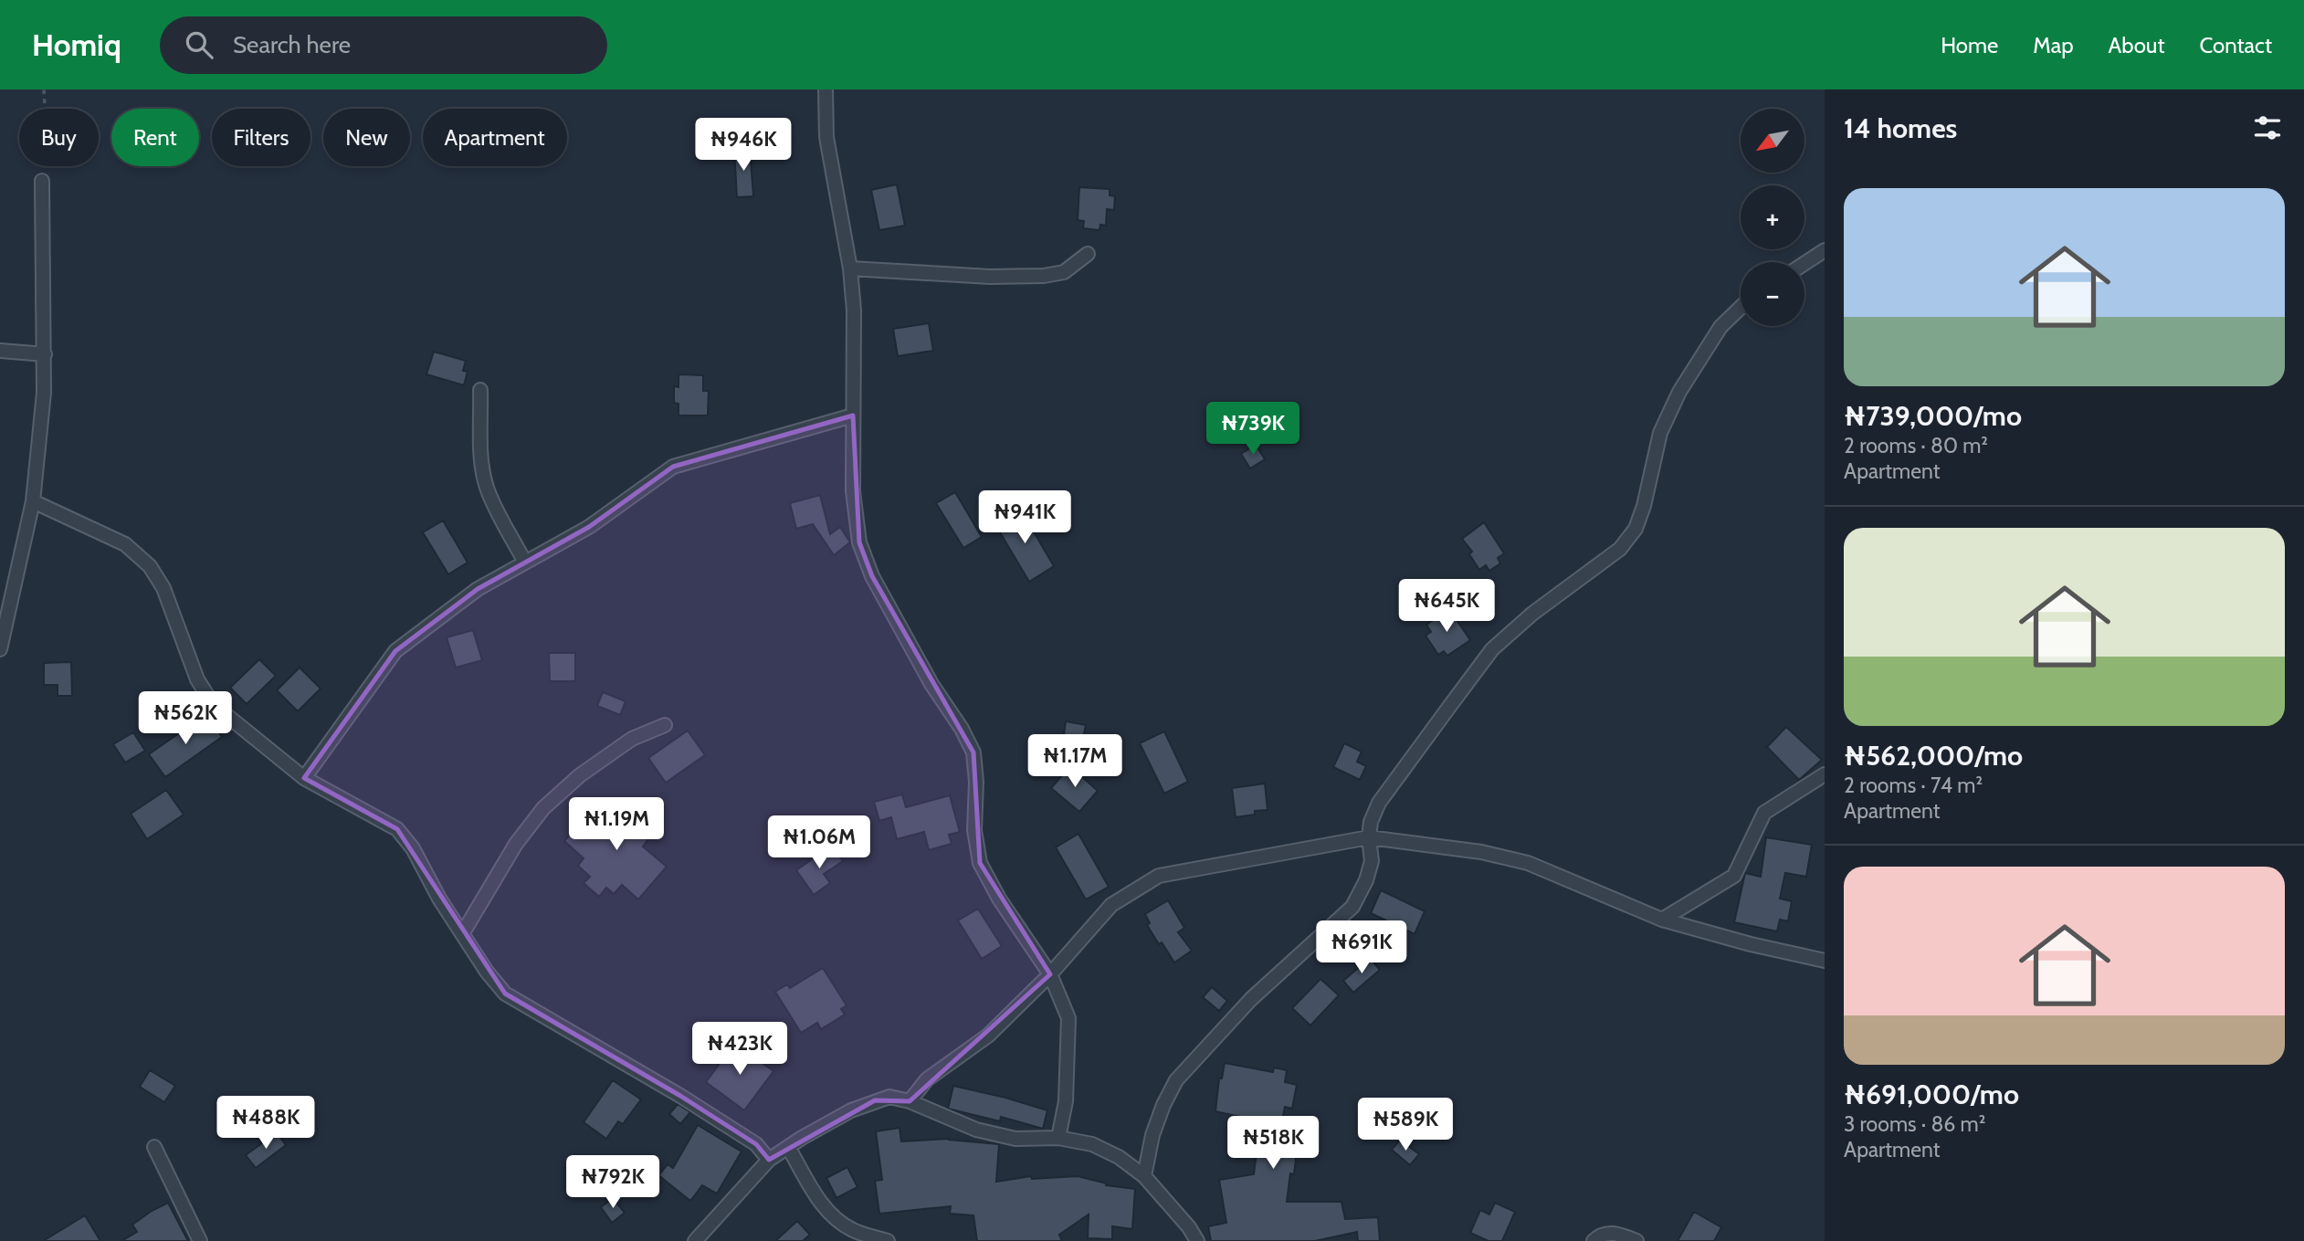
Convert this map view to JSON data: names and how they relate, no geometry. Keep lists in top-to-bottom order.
{
  "north": "bottom left",
  "page": {
    "header": "Homiq",
    "search": "Search here",
    "nav": [
      "Home",
      "Map",
      "About",
      "Contact"
    ],
    "heading": "14 homes",
    "map_buttons": ["+", "−"],
    "chip": [
      "Buy",
      "Rent",
      "Filters",
      "New",
      "Apartment"
    ],
    "price": [
      "₦946K",
      "₦739K",
      "₦941K",
      "₦645K",
      "₦562K",
      "₦1.17M",
      "₦1.19M",
      "₦1.06M",
      "₦691K",
      "₦423K",
      "₦488K",
      "₦589K",
      "₦518K",
      "₦792K"
    ],
    "list": [
      {
        "name": "₦739,000/mo",
        "note": "2 rooms · 80 m² · Apartment"
      },
      {
        "name": "₦562,000/mo",
        "note": "2 rooms · 74 m² · Apartment"
      },
      {
        "name": "₦691,000/mo",
        "note": "3 rooms · 86 m² · Apartment"
      }
    ]
  }
}
